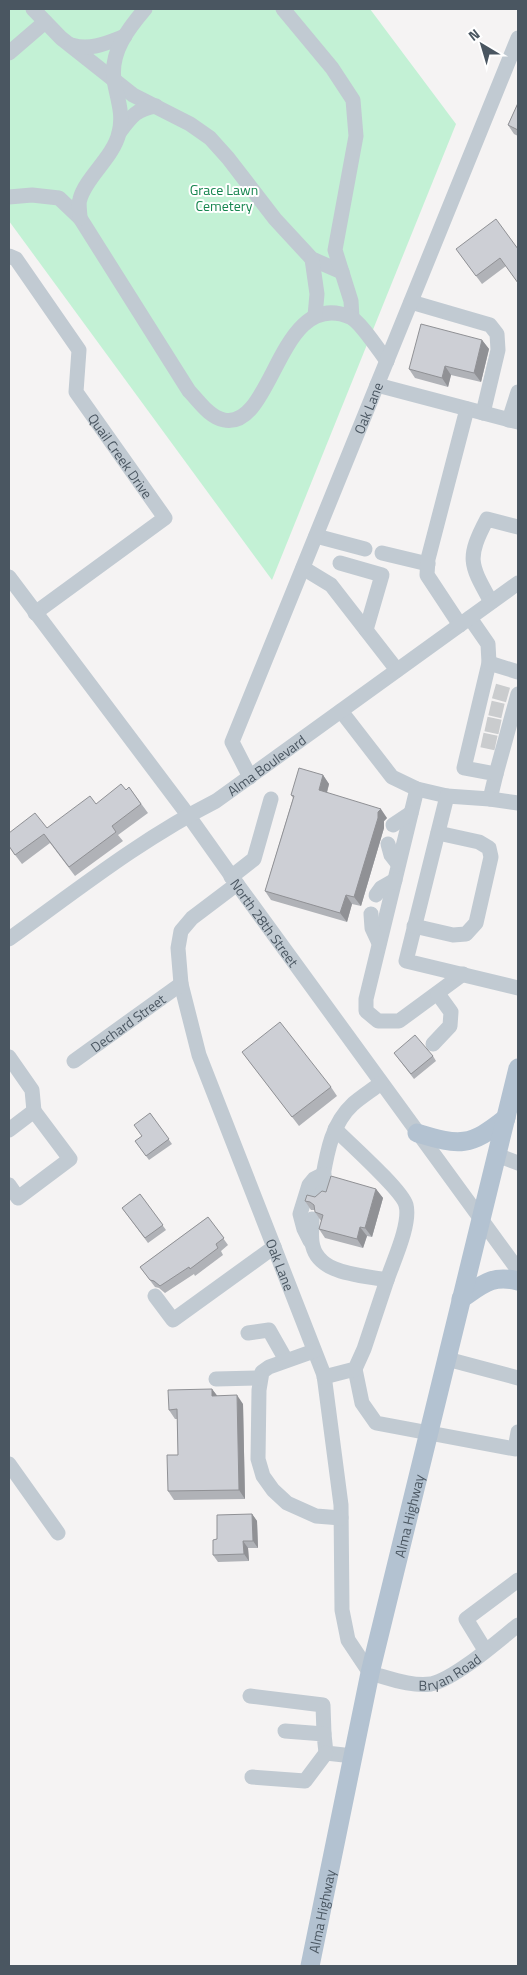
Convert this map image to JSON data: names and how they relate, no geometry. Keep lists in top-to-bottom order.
{
  "streets": {
    "main road": ["Alma Highway"],
    "street": [
      "Oak Lane",
      "Quail Creek Drive",
      "Alma Boulevard",
      "North 28th Street",
      "Dechard Street",
      "Bryan Road"
    ]
  },
  "crossings": [
    ["Oak Lane", "Alma Boulevard"],
    ["Oak Lane", "North 28th Street"],
    ["Oak Lane", "Dechard Street"],
    ["Oak Lane", "Alma Highway"],
    ["Oak Lane", "Bryan Road"],
    ["Quail Creek Drive", "North 28th Street"],
    ["Alma Boulevard", "North 28th Street"],
    ["North 28th Street", "Alma Highway"],
    ["Alma Highway", "Bryan Road"]
  ],
  "parks": ["Grace Lawn Cemetery"],
  "north": "top left"
}
